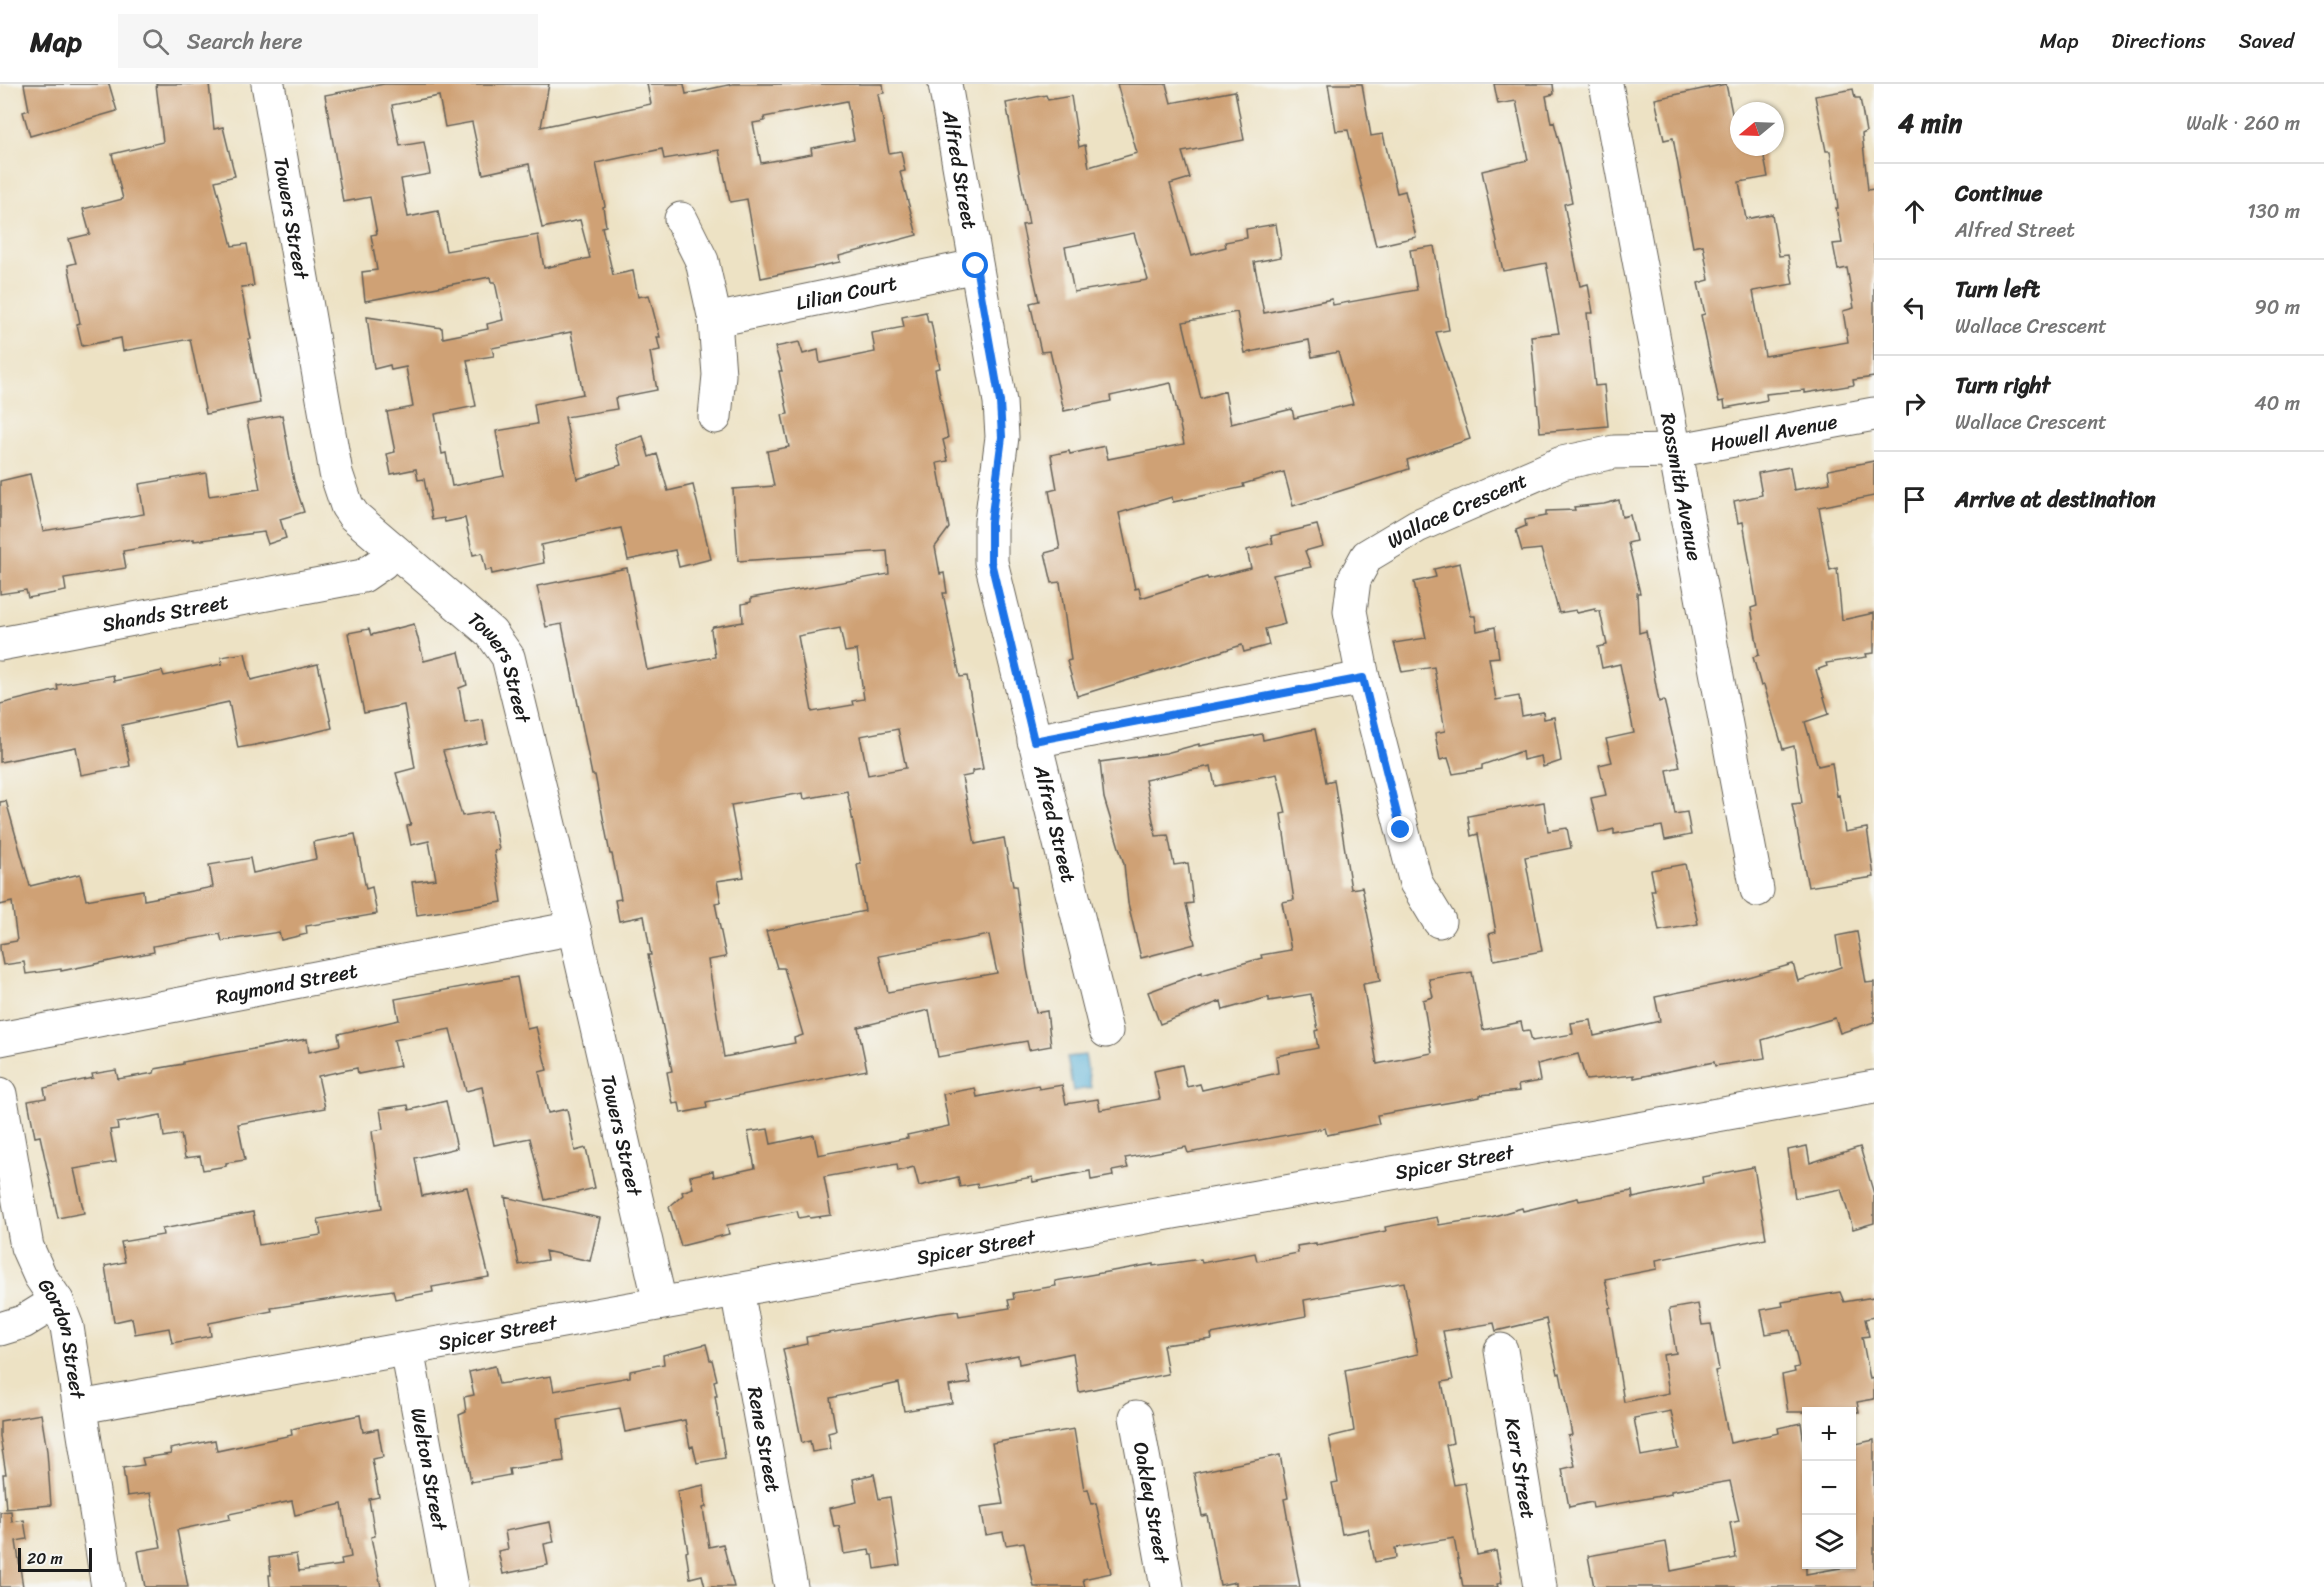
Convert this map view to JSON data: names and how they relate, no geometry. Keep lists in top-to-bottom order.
{
  "streets": {
    "street": [
      "Alfred Street",
      "Towers Street",
      "Lilian Court",
      "Howell Avenue",
      "Rossmith Avenue",
      "Wallace Crescent",
      "Shands Street",
      "Raymond Street",
      "Spicer Street",
      "Gordon Street",
      "Rene Street",
      "Welton Street",
      "Kerr Street",
      "Oakley Street"
    ]
  },
  "crossings": [
    ["Alfred Street", "Lilian Court"],
    ["Towers Street", "Shands Street"],
    ["Towers Street", "Raymond Street"],
    ["Towers Street", "Spicer Street"],
    ["Howell Avenue", "Rossmith Avenue"],
    ["Howell Avenue", "Wallace Crescent"],
    ["Rossmith Avenue", "Wallace Crescent"],
    ["Spicer Street", "Gordon Street"],
    ["Spicer Street", "Rene Street"],
    ["Spicer Street", "Welton Street"]
  ],
  "scale_bar": "20 m",
  "north": "left",
  "page": {
    "header": "Map",
    "search": "Search here",
    "nav": ["Map", "Directions", "Saved"],
    "heading": ["4 min", "Walk · 260 m"],
    "list": [
      ["Continue", "Alfred Street", "130 m"],
      ["Turn left", "Wallace Crescent", "90 m"],
      ["Turn right", "Wallace Crescent", "40 m"],
      "Arrive at destination"
    ],
    "map_buttons": ["+", "−"],
    "scale": "20 m"
  }
}
